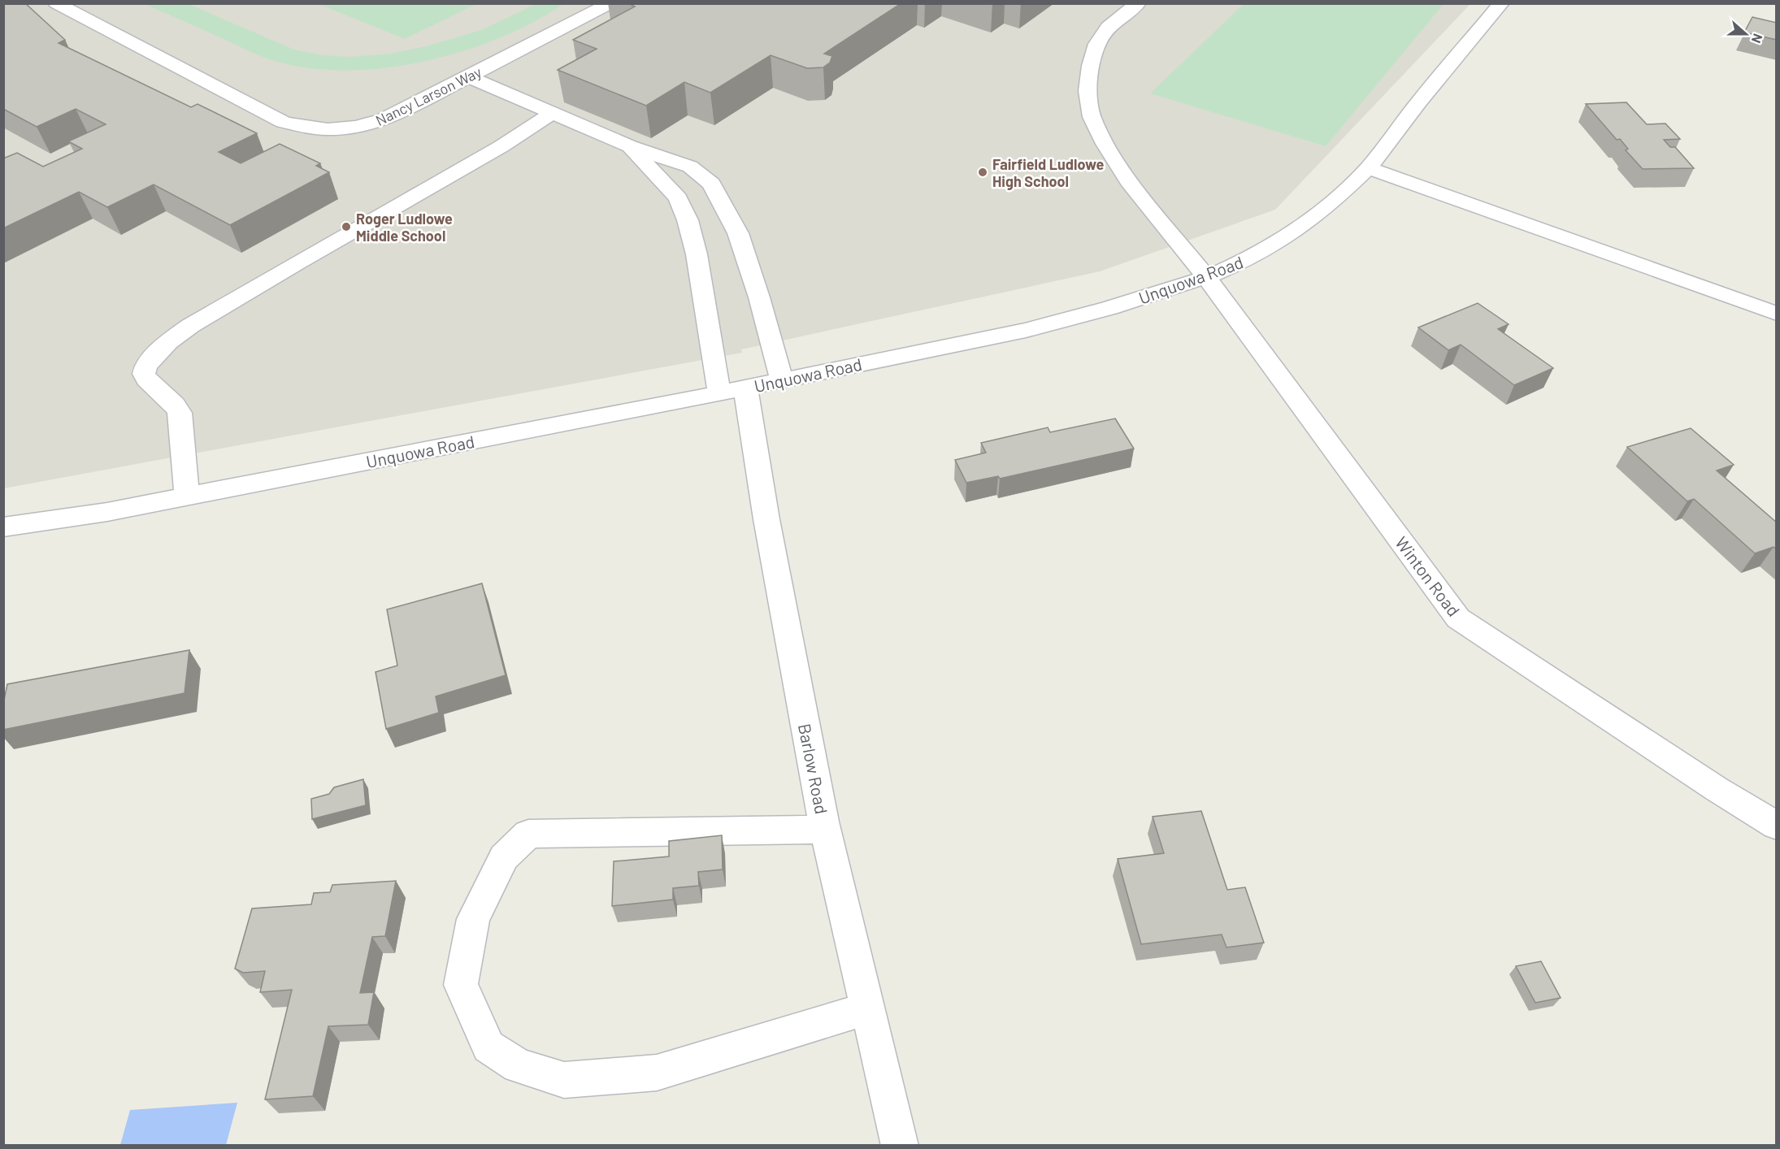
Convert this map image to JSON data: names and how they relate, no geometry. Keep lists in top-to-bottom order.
{
  "streets": {
    "street": [
      "Nancy Larson Way",
      "Unquowa Road",
      "Winton Road",
      "Barlow Road"
    ]
  },
  "crossings": [
    ["Unquowa Road", "Winton Road"],
    ["Unquowa Road", "Barlow Road"]
  ],
  "places": ["Fairfield Ludlowe High School", "Roger Ludlowe Middle School"],
  "north": "right"
}
